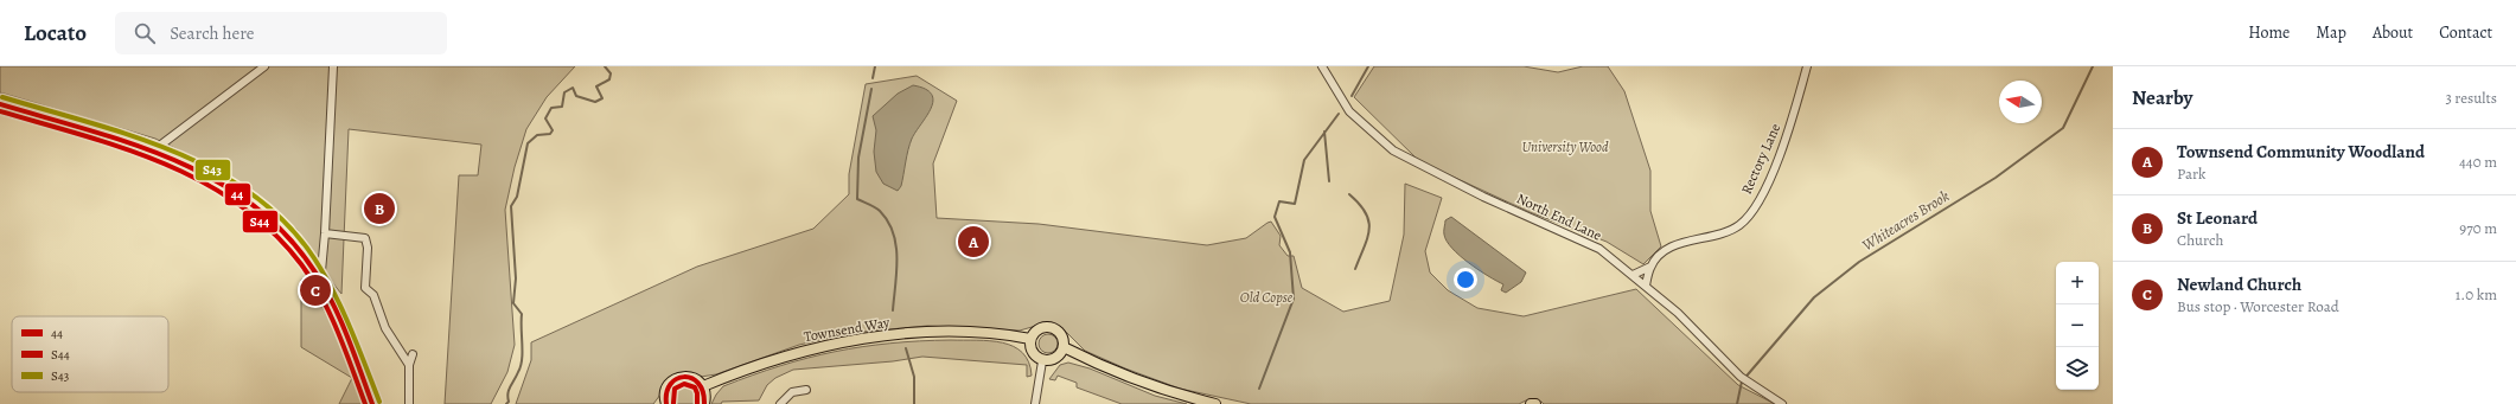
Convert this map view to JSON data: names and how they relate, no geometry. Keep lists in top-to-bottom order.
{
  "streets": {
    "main road": ["Townsend Way"],
    "street": ["Rectory Lane", "North End Lane"]
  },
  "crossings": [
    ["Rectory Lane", "North End Lane"]
  ],
  "water": ["Whiteacres Brook"],
  "parks": ["University Wood", "Old Copse"],
  "lines": ["transit line S43", "transit line 44", "transit line S44"],
  "legend": ["44", "S44", "S43"],
  "north": "left",
  "page": {
    "header": "Locato",
    "search": "Search here",
    "nav": [
      "Home",
      "Map",
      "About",
      "Contact"
    ],
    "heading": ["Nearby", "3 results"],
    "list": [
      {
        "mark": "A",
        "name": "Townsend Community Woodland",
        "note": "Park",
        "value": "440 m"
      },
      {
        "mark": "B",
        "name": "St Leonard",
        "note": "Church",
        "value": "970 m"
      },
      {
        "mark": "C",
        "name": "Newland Church",
        "note": "Bus stop · Worcester Road",
        "value": "1.0 km"
      }
    ],
    "pins": ["B", "A", "C"],
    "map_buttons": ["+", "−"]
  }
}
